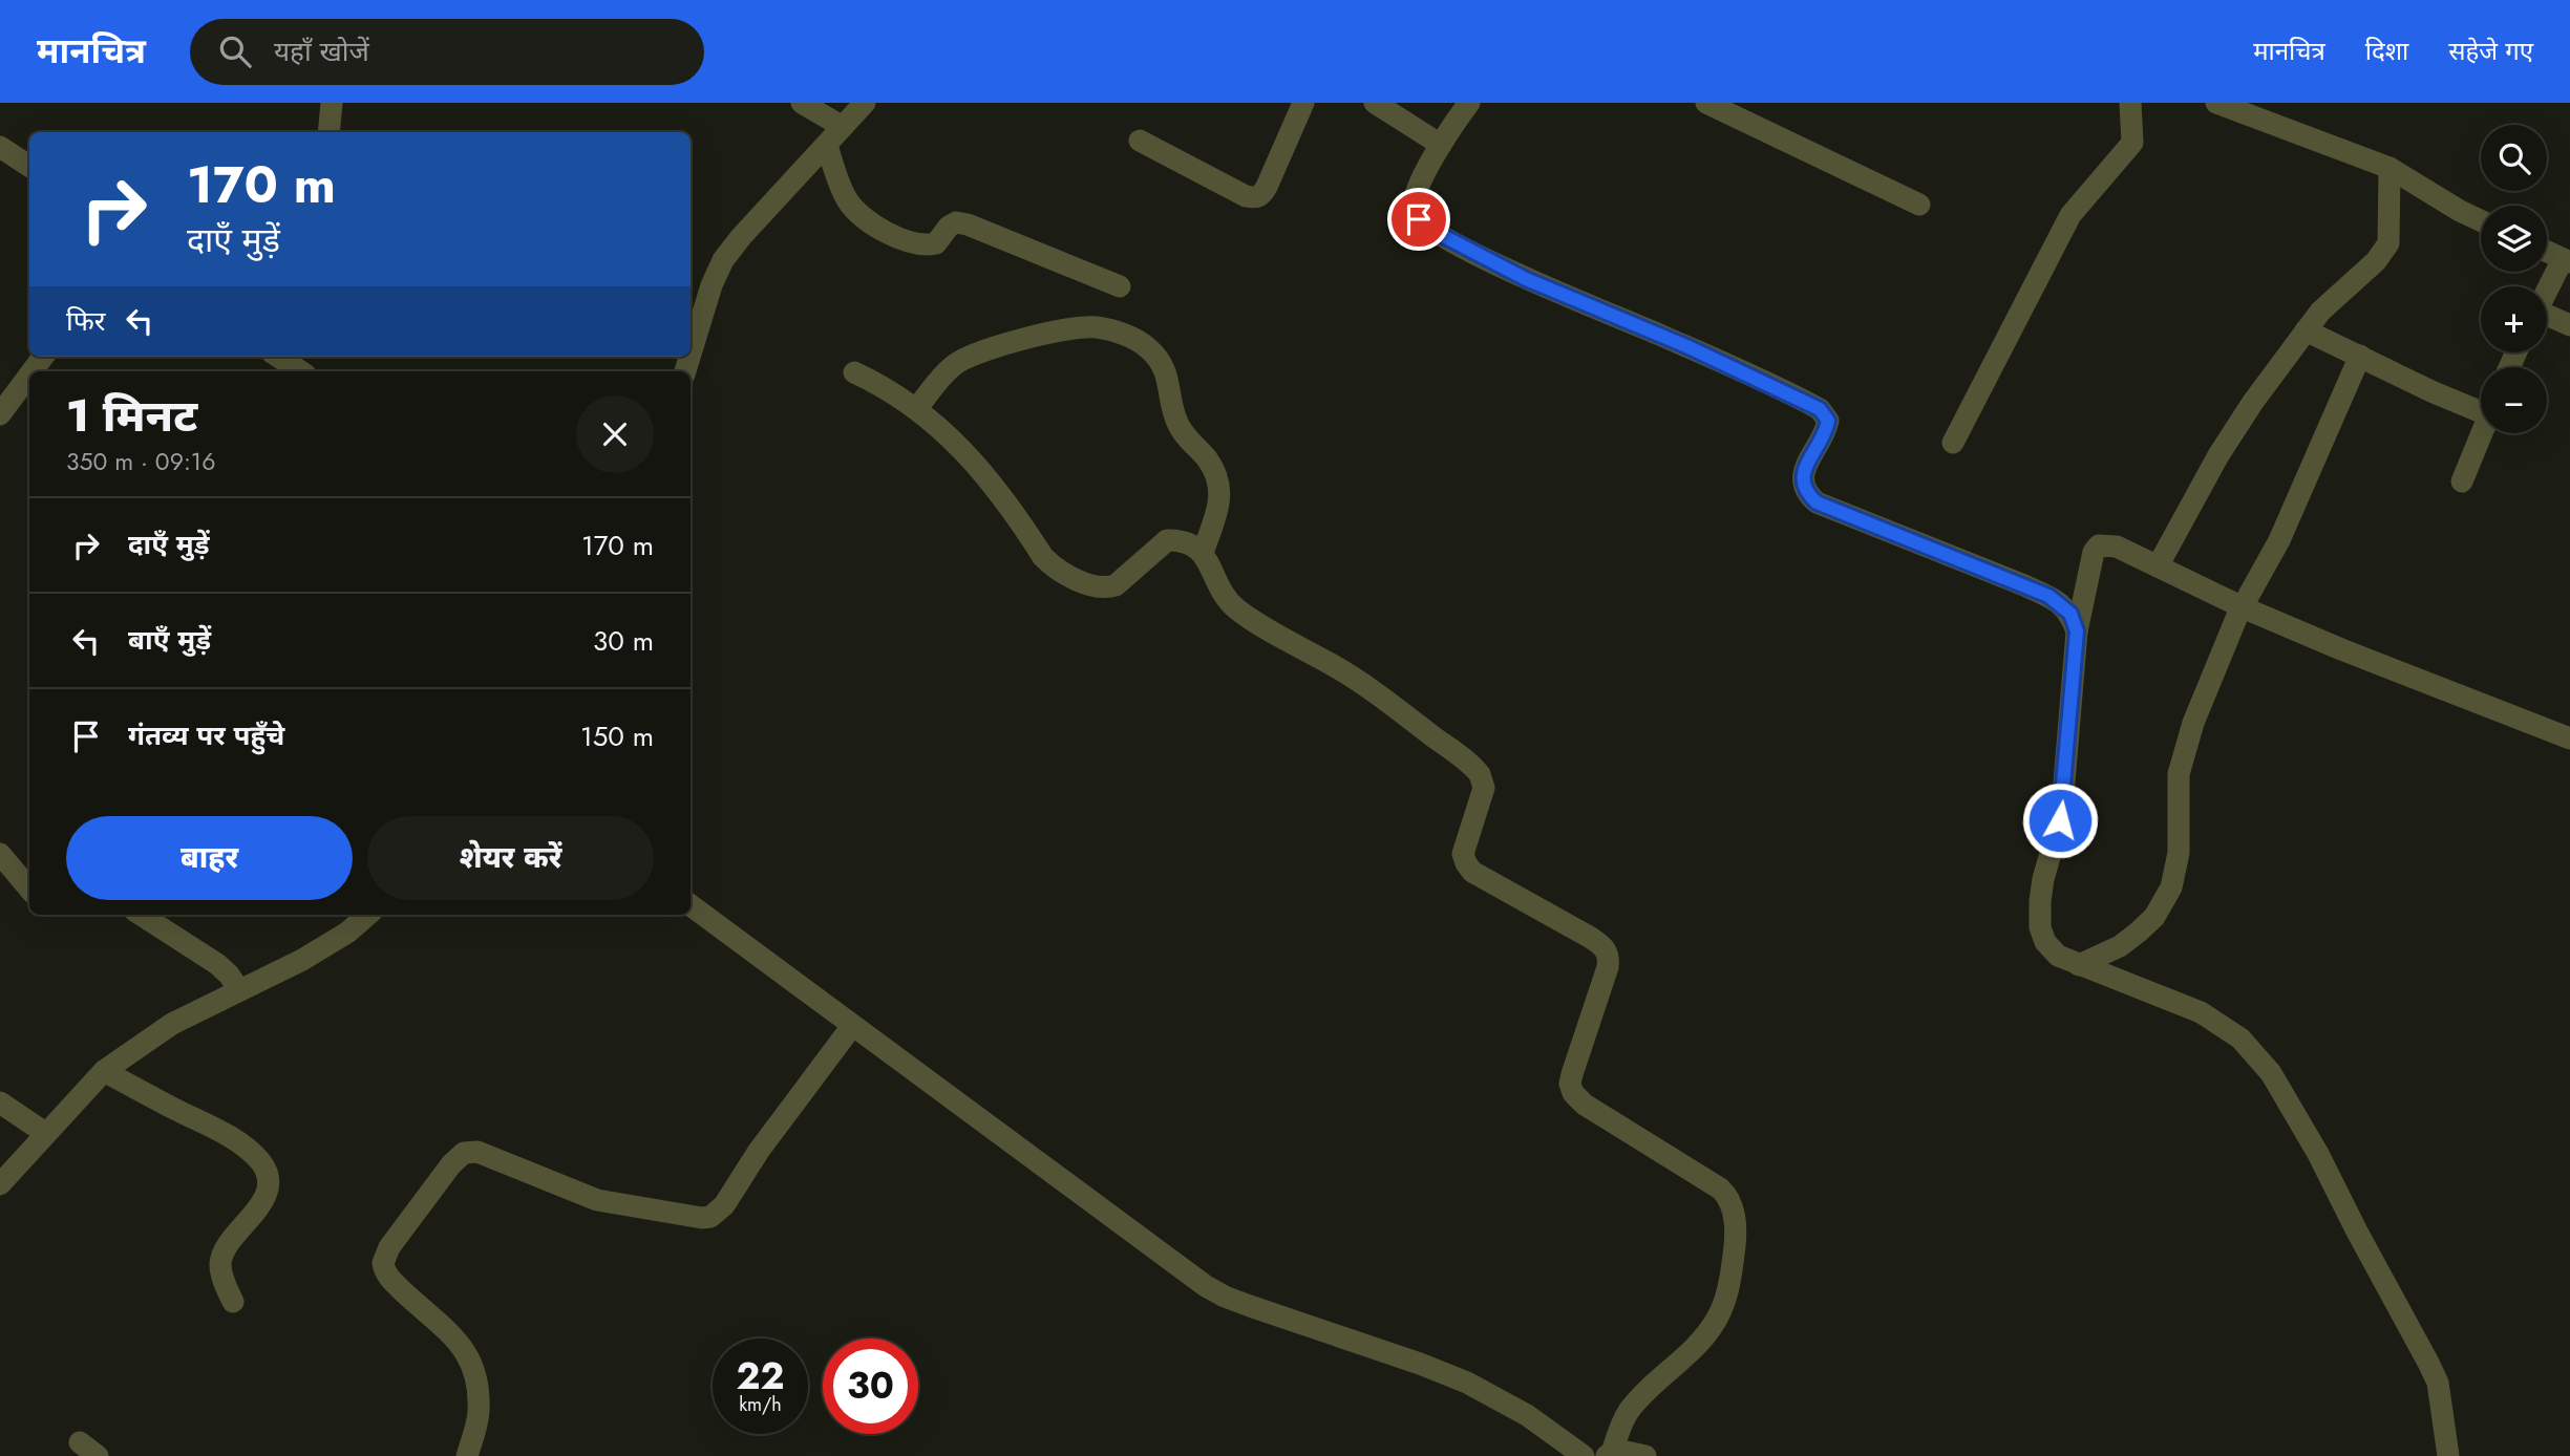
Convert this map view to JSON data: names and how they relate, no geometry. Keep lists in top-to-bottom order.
{
  "page": {
    "header": "मानचित्र",
    "search": "यहाँ खोजें",
    "nav": ["मानचित्र", "दिशा", "सहेजे गए"],
    "map_buttons": ["+", "−"],
    "turn": ["170 m", "दाएँ मुड़ें"],
    "then": "फिर",
    "heading": ["1 मिनट", "350 m · 09:16"],
    "list": [
      {
        "name": "दाएँ मुड़ें",
        "value": "170 m"
      },
      {
        "name": "बाएँ मुड़ें",
        "value": "30 m"
      },
      {
        "name": "गंतव्य पर पहुँचे",
        "value": "150 m"
      }
    ],
    "buttons": ["बाहर", "शेयर करें"],
    "speed": "22 km/h",
    "limit": "30"
  }
}
